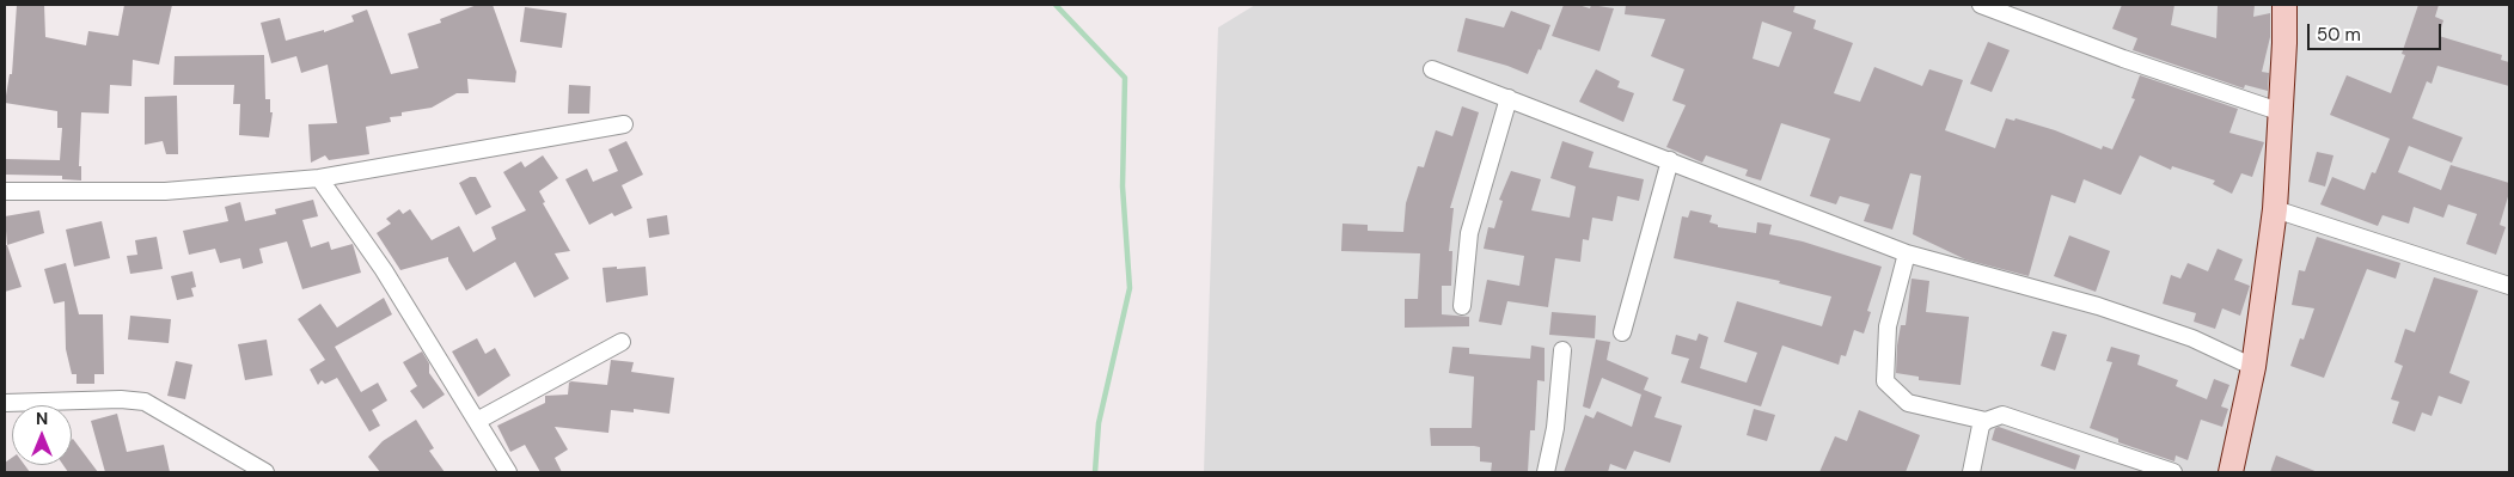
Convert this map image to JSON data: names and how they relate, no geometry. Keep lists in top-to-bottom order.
{
  "scale_bar": "50 m",
  "north": "top"
}
